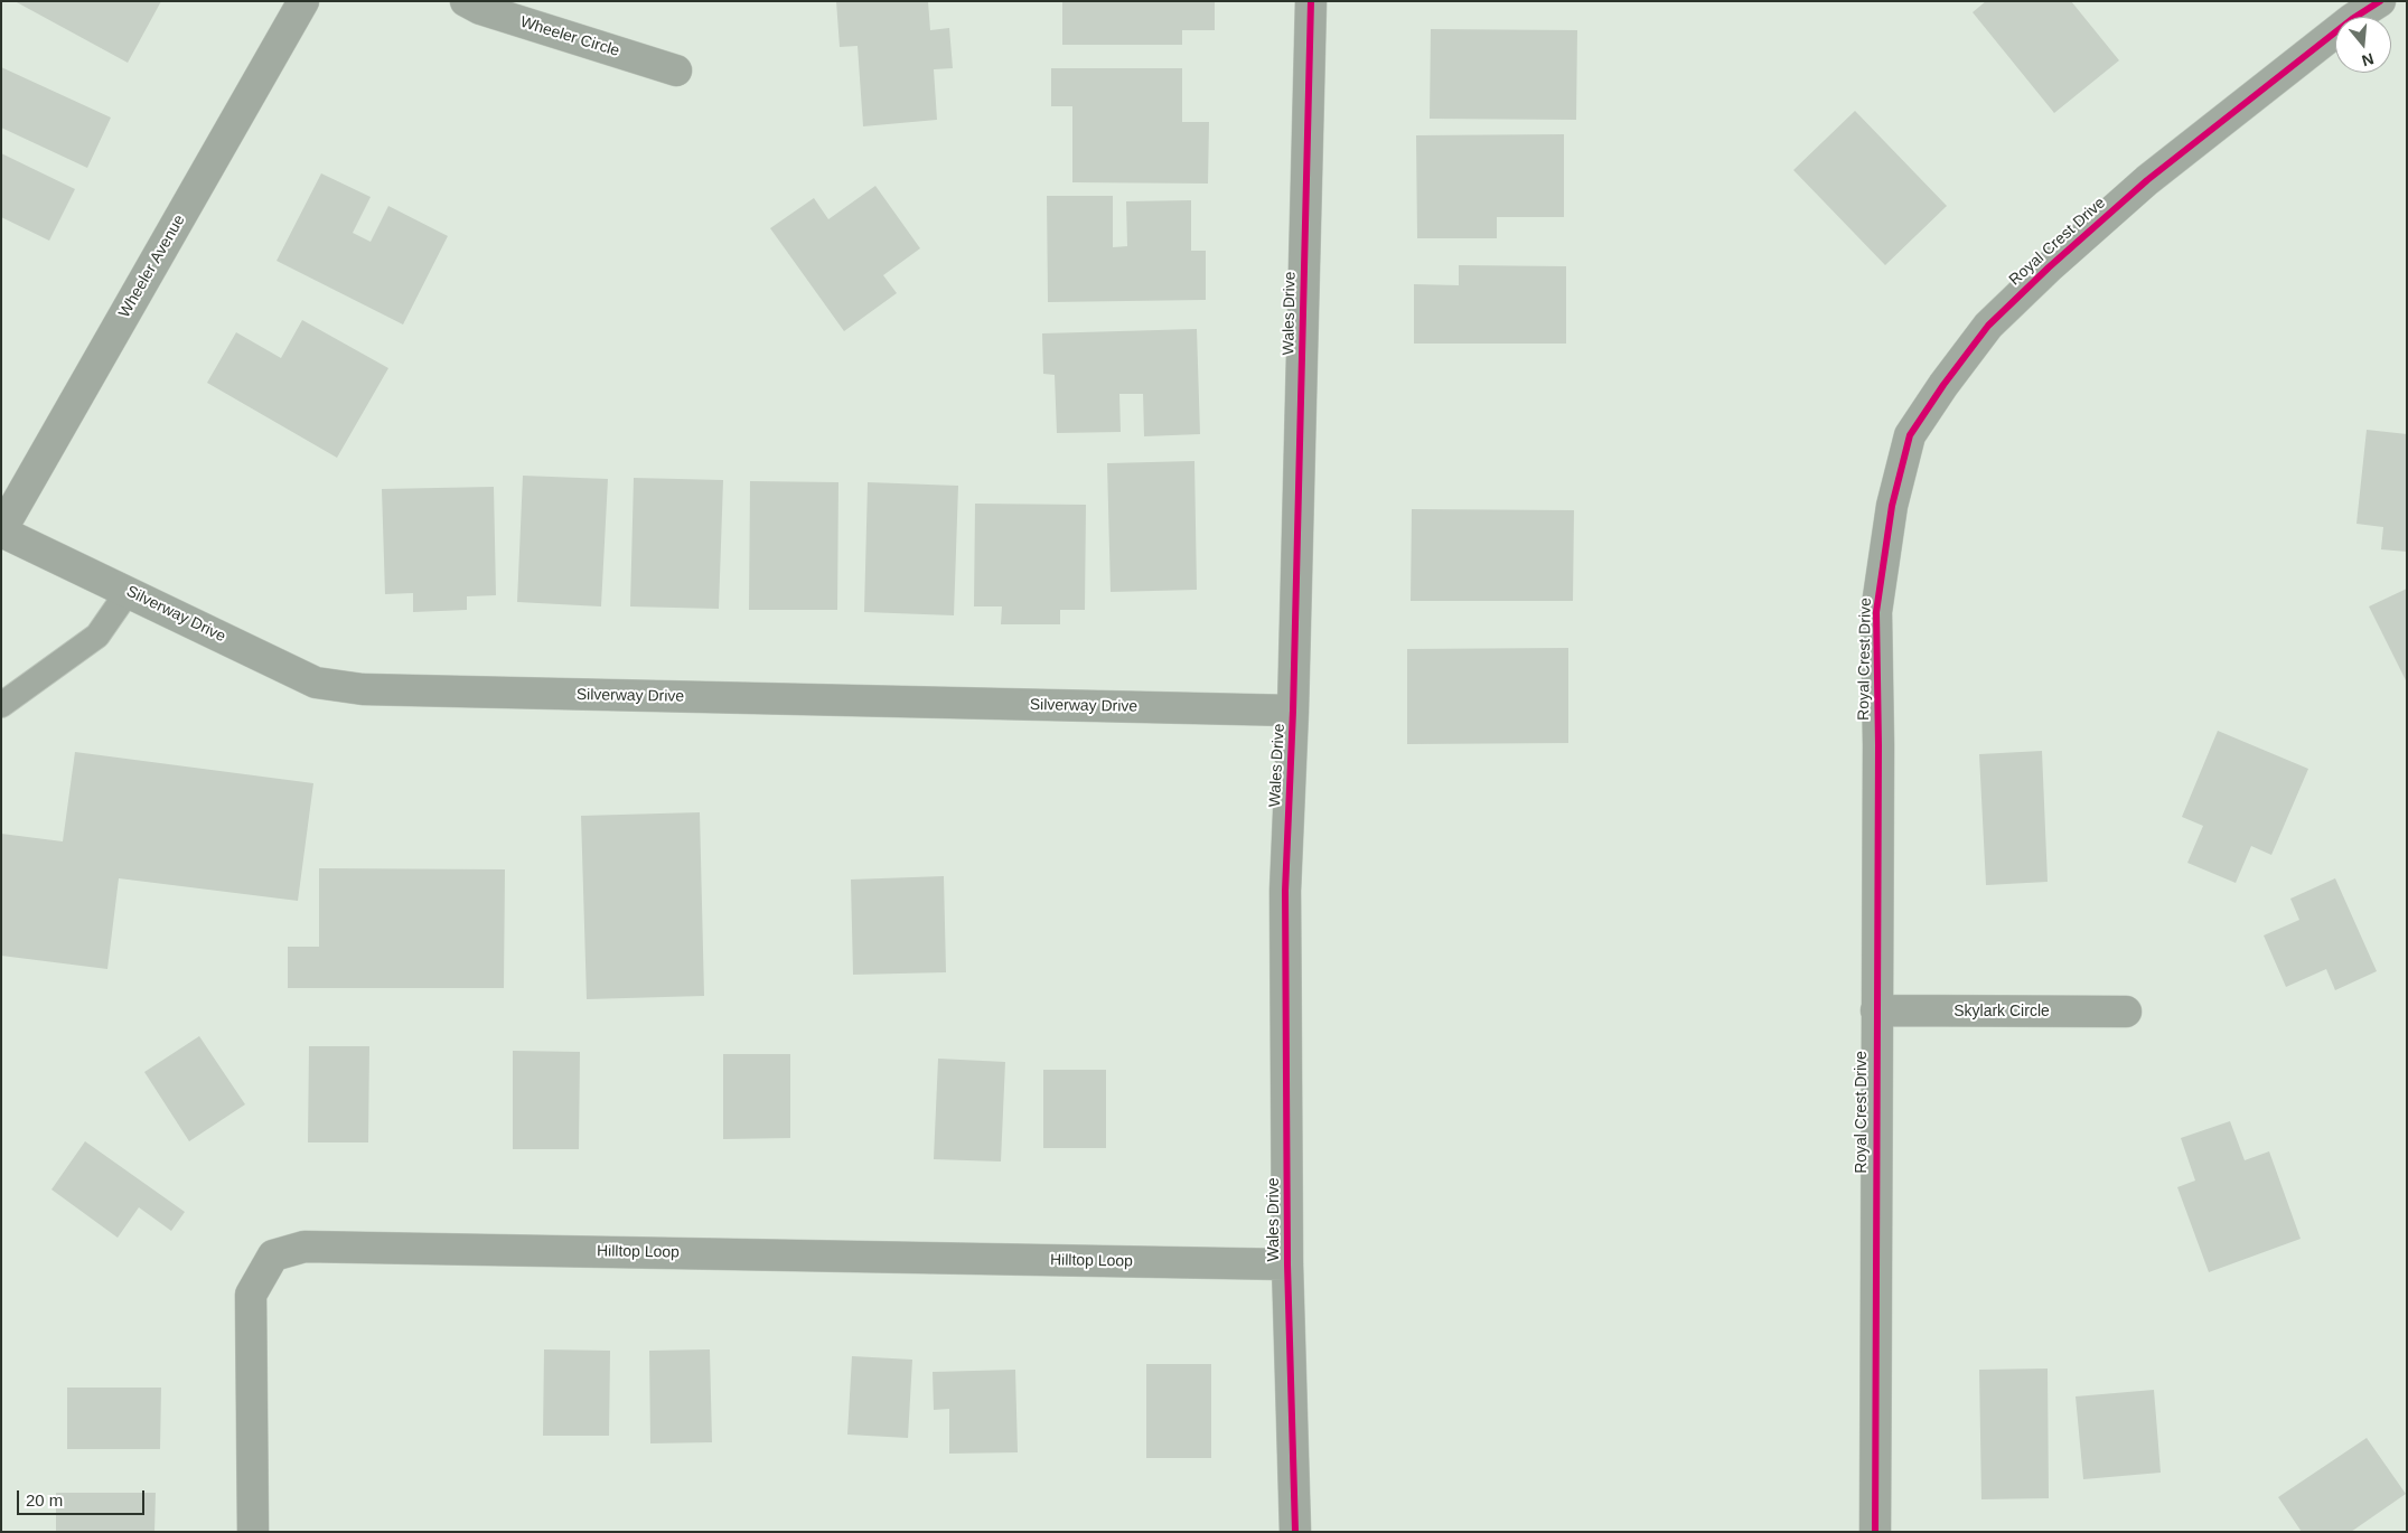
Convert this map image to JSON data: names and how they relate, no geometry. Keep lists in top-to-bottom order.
{
  "streets": {
    "street": [
      "Wheeler Circle",
      "Royal Crest Drive",
      "Wheeler Avenue",
      "Wales Drive",
      "Silverway Drive",
      "Skylark Circle",
      "Hilltop Loop"
    ]
  },
  "crossings": [
    ["Royal Crest Drive", "Skylark Circle"],
    ["Wheeler Avenue", "Silverway Drive"],
    ["Wales Drive", "Silverway Drive"],
    ["Wales Drive", "Hilltop Loop"]
  ],
  "scale_bar": "20 m",
  "north": "bottom"
}
